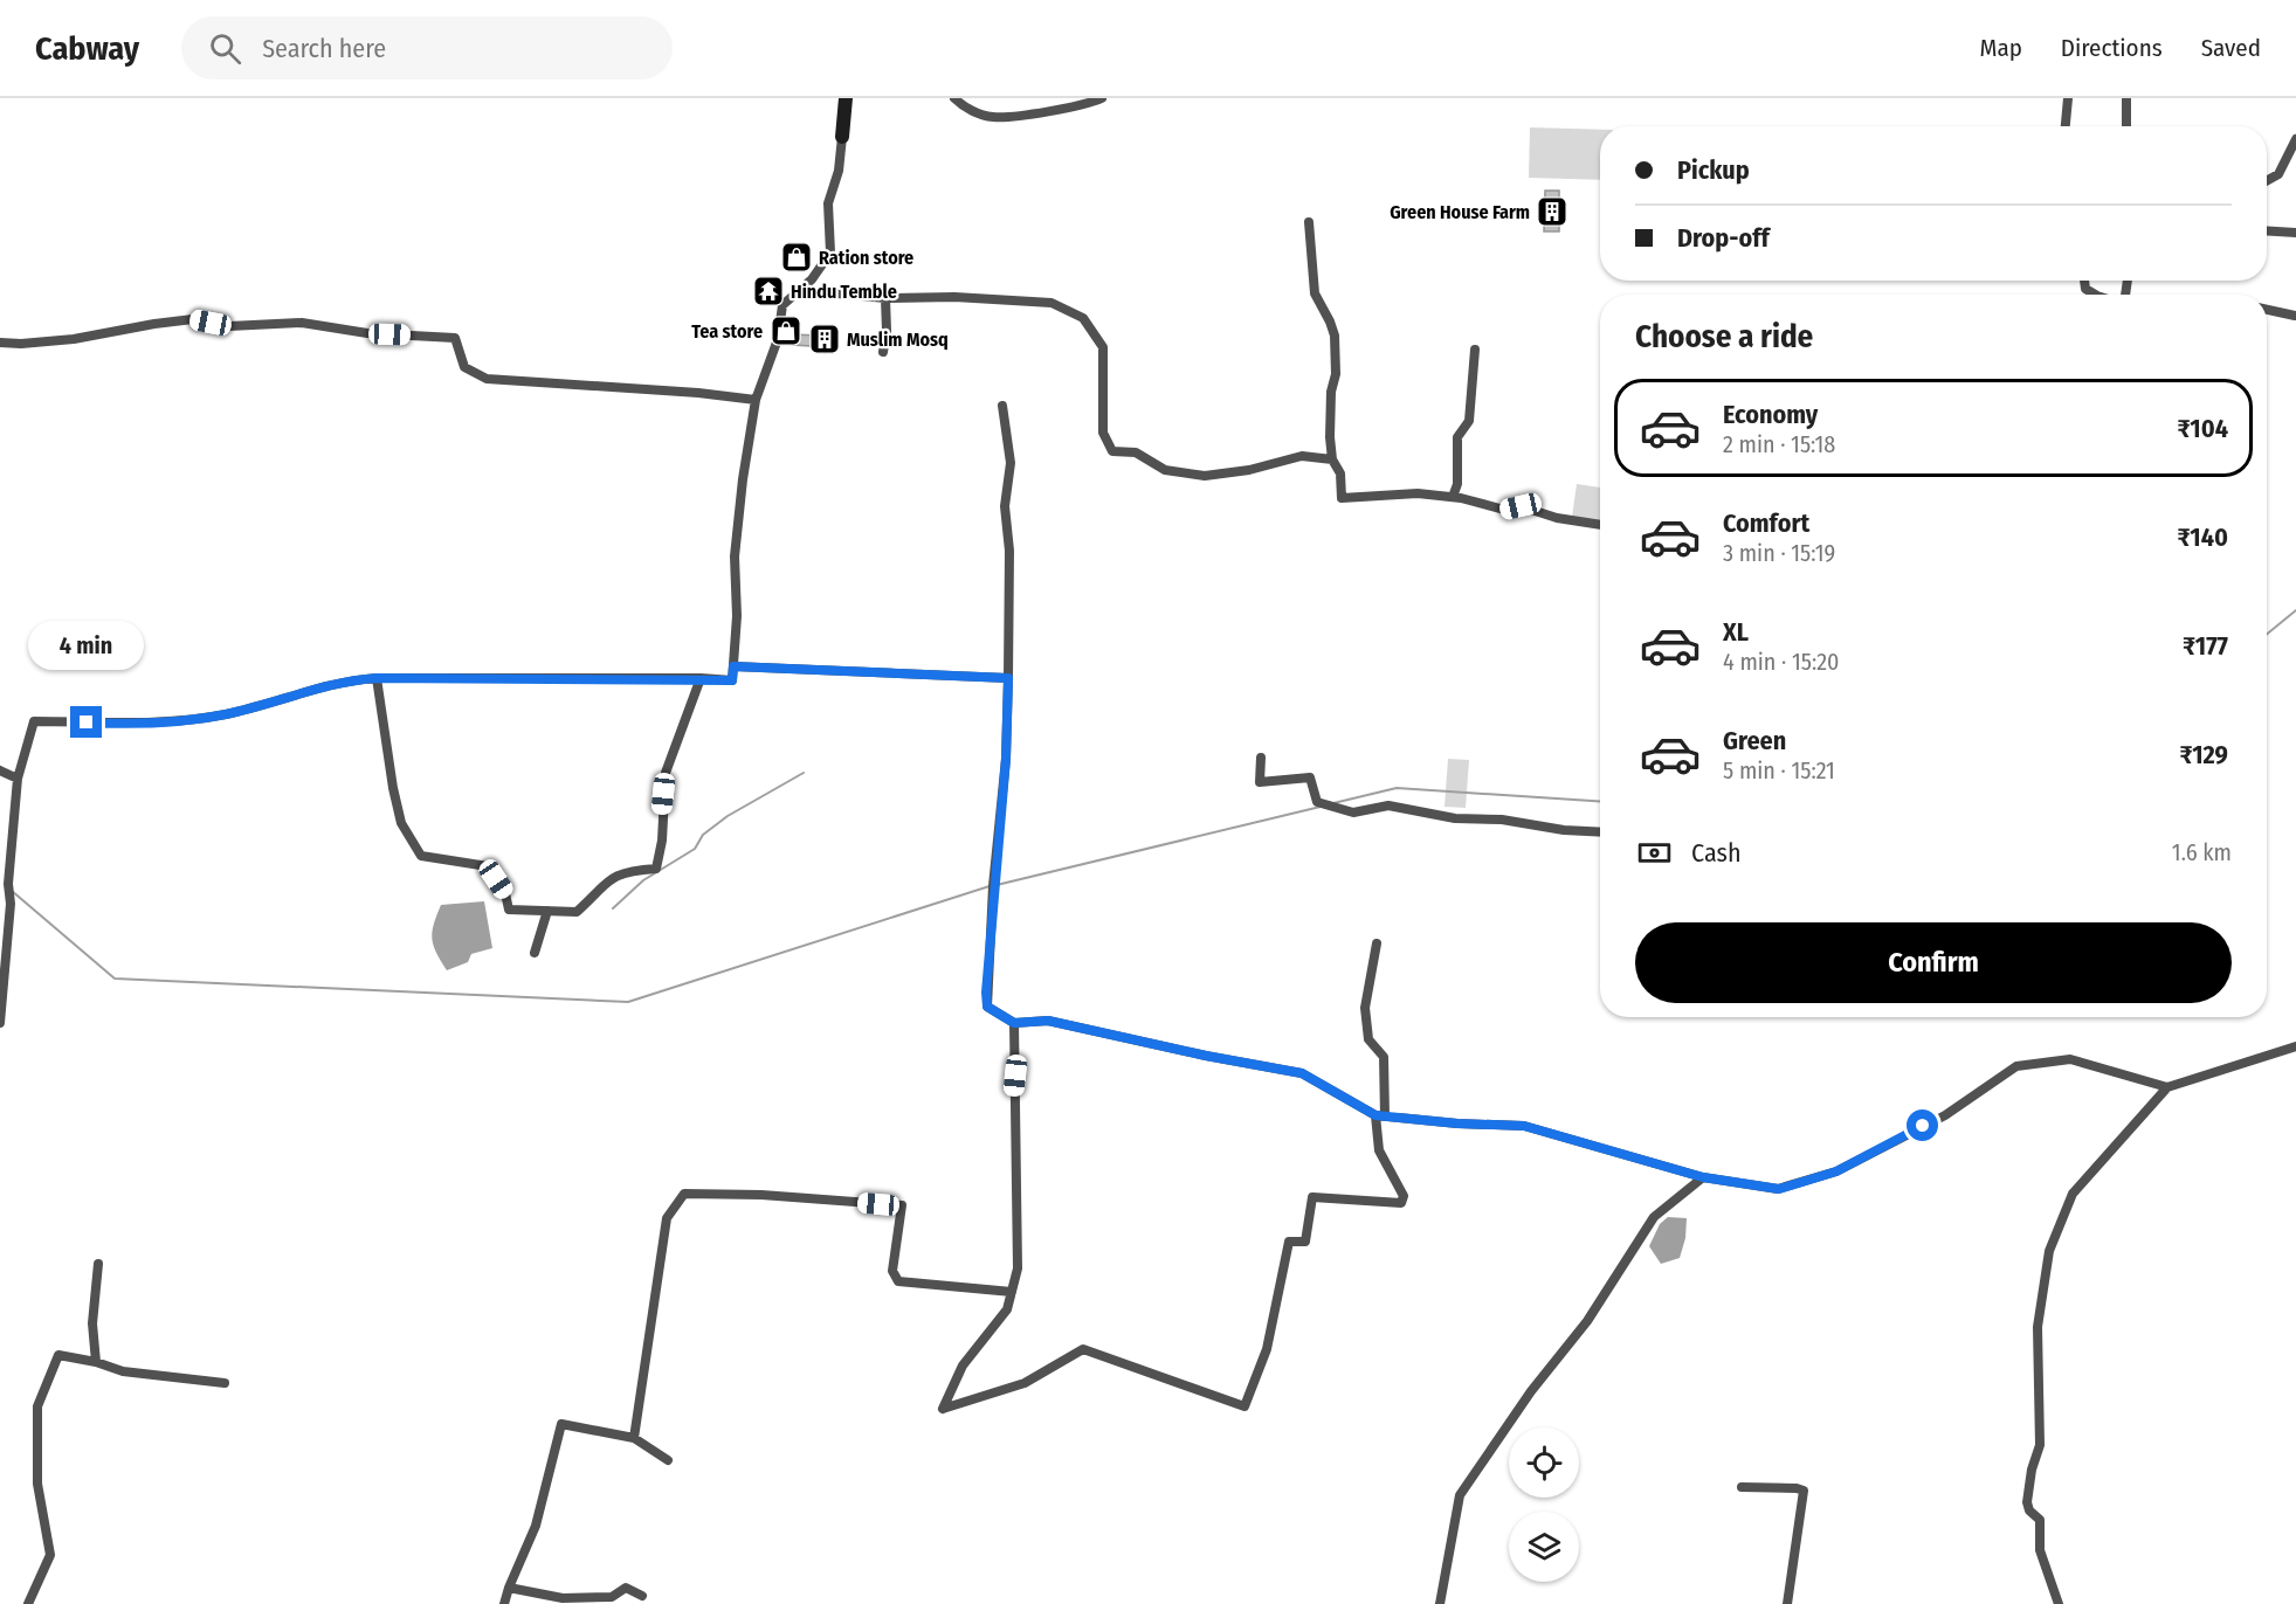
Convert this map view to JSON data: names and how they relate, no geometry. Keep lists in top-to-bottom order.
{
  "places": {
    "building": ["Green House Farm", "Muslim Mosq"],
    "shop": ["Ration store", "Tea store"],
    "temple": ["Hindu Temble"]
  },
  "page": {
    "header": "Cabway",
    "search": "Search here",
    "nav": ["Map", "Directions", "Saved"],
    "banner": ["Pickup", "Drop-off"],
    "heading": "Choose a ride",
    "list": [
      {
        "name": "Economy",
        "note": "2 min · 15:18",
        "value": "₹104"
      },
      {
        "name": "Comfort",
        "note": "3 min · 15:19",
        "value": "₹140"
      },
      {
        "name": "XL",
        "note": "4 min · 15:20",
        "value": "₹177"
      },
      {
        "name": "Green",
        "note": "5 min · 15:21",
        "value": "₹129"
      }
    ],
    "bubble": "4 min",
    "pay": ["Cash", "1.6 km"],
    "buttons": "Confirm"
  }
}
